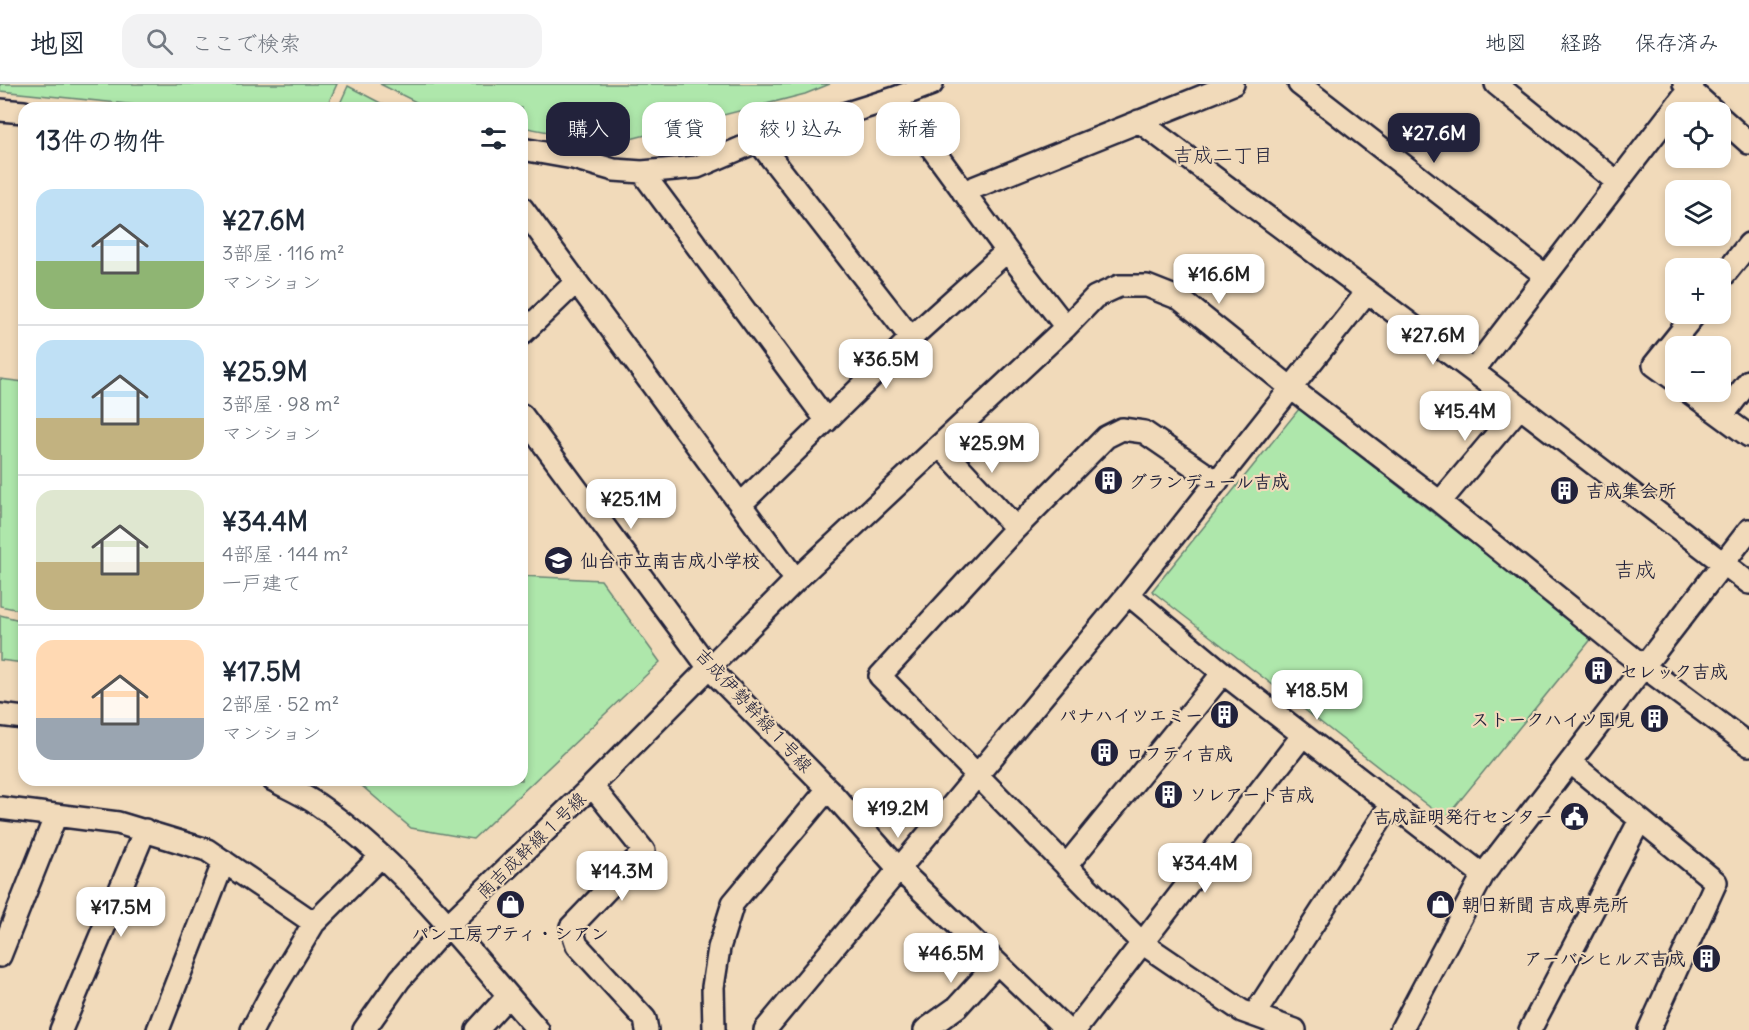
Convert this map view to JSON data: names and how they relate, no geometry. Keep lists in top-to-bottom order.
{
  "streets": {
    "street": ["吉成伊勢幹線１号線", "南吉成幹線１号線"]
  },
  "crossings": [
    ["吉成伊勢幹線１号線", "南吉成幹線１号線"]
  ],
  "districts": ["吉成二丁目", "吉成"],
  "places": {
    "building": [
      "グランデュール吉成",
      "吉成集会所",
      "セレック吉成",
      "パナハイツエミー",
      "ストークハイツ国見",
      "ロフティ吉成",
      "ソレアート吉成",
      "アーバンヒルズ吉成"
    ],
    "school or university": ["仙台市立南吉成小学校"],
    "public building": ["吉成証明発行センター"],
    "shop": ["パン工房プティ・シアン", "朝日新聞 吉成専売所"]
  },
  "page": {
    "header": "地図",
    "search": "ここで検索",
    "nav": ["地図", "経路", "保存済み"],
    "map_buttons": ["+", "−"],
    "chip": [
      "購入",
      "賃貸",
      "絞り込み",
      "新着"
    ],
    "heading": "13件の物件",
    "price": [
      "¥27.6M",
      "¥16.6M",
      "¥27.6M",
      "¥36.5M",
      "¥15.4M",
      "¥25.9M",
      "¥25.1M",
      "¥18.5M",
      "¥19.2M",
      "¥34.4M",
      "¥14.3M",
      "¥17.5M",
      "¥46.5M"
    ],
    "list": [
      {
        "name": "¥27.6M",
        "note": "3部屋 · 116 m² · マンション"
      },
      {
        "name": "¥25.9M",
        "note": "3部屋 · 98 m² · マンション"
      },
      {
        "name": "¥34.4M",
        "note": "4部屋 · 144 m² · 一戸建て"
      },
      {
        "name": "¥17.5M",
        "note": "2部屋 · 52 m² · マンション"
      }
    ]
  }
}
